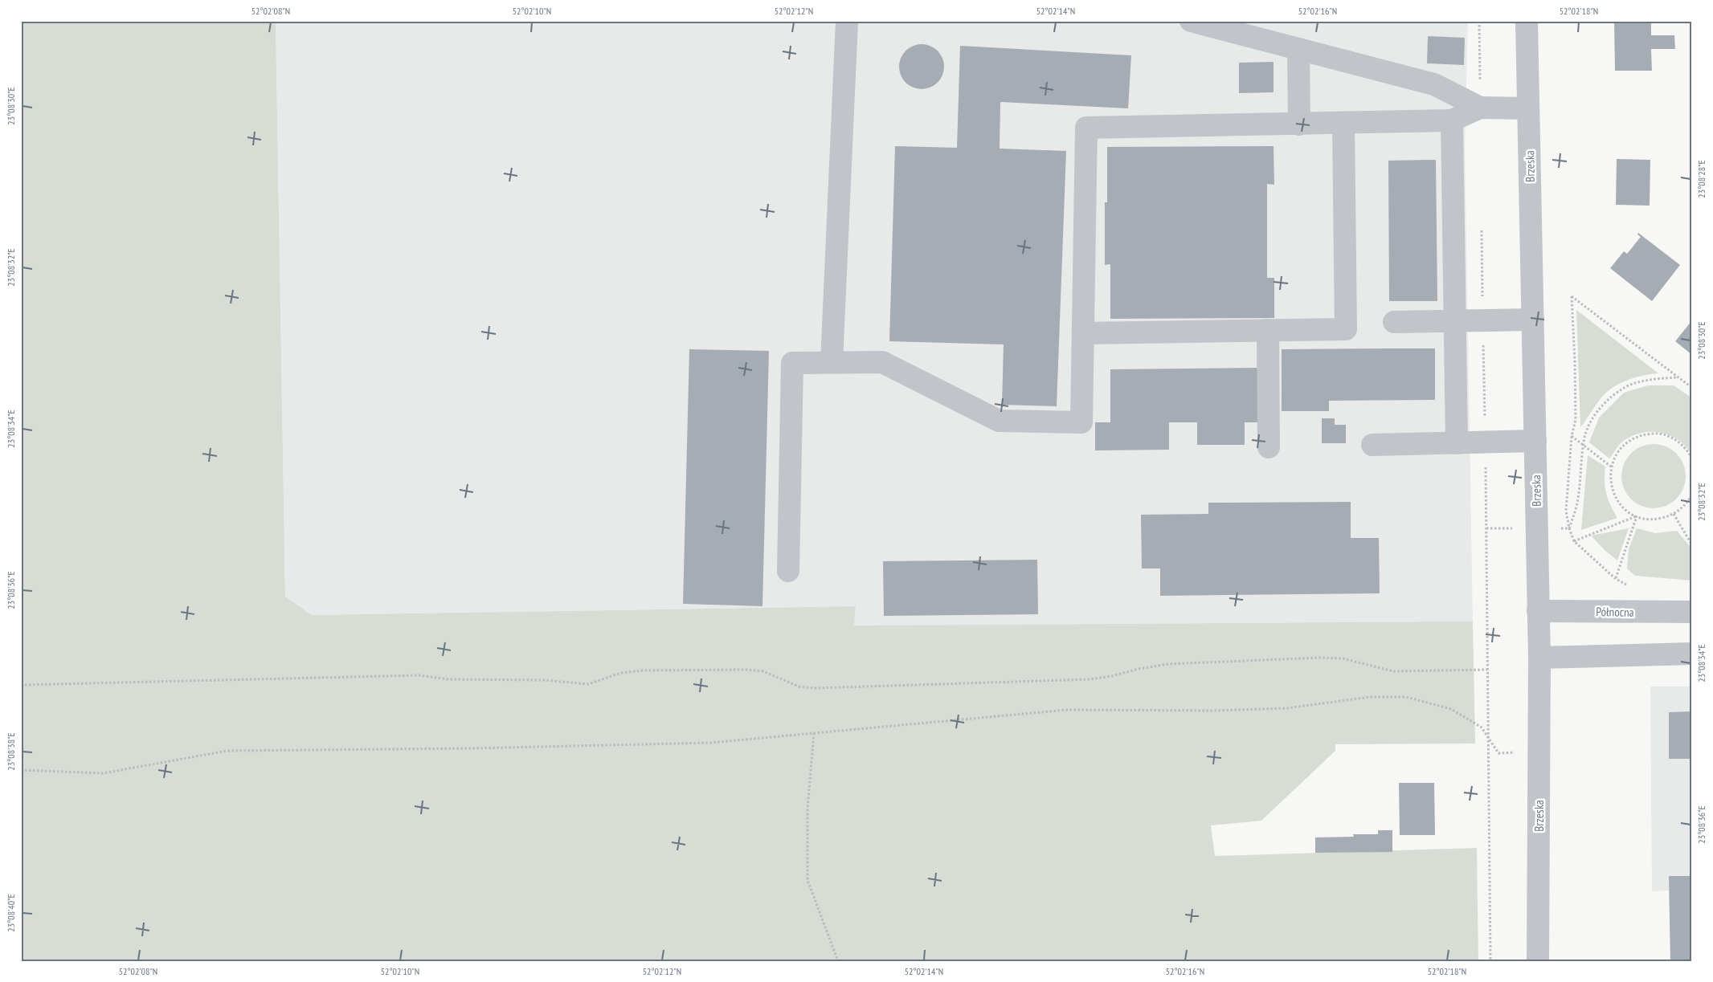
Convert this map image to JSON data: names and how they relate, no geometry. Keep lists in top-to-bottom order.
{
  "streets": {
    "street": ["Brzeska", "Północna"]
  },
  "crossings": [
    ["Brzeska", "Północna"]
  ],
  "coordinates": [
    "52°02'08\"N",
    "52°02'10\"N",
    "52°02'12\"N",
    "52°02'14\"N",
    "52°02'16\"N",
    "52°02'18\"N",
    "23°08'30\"E",
    "23°08'28\"E",
    "23°08'32\"E",
    "23°08'34\"E",
    "23°08'36\"E",
    "23°08'38\"E",
    "23°08'40\"E"
  ]
}
